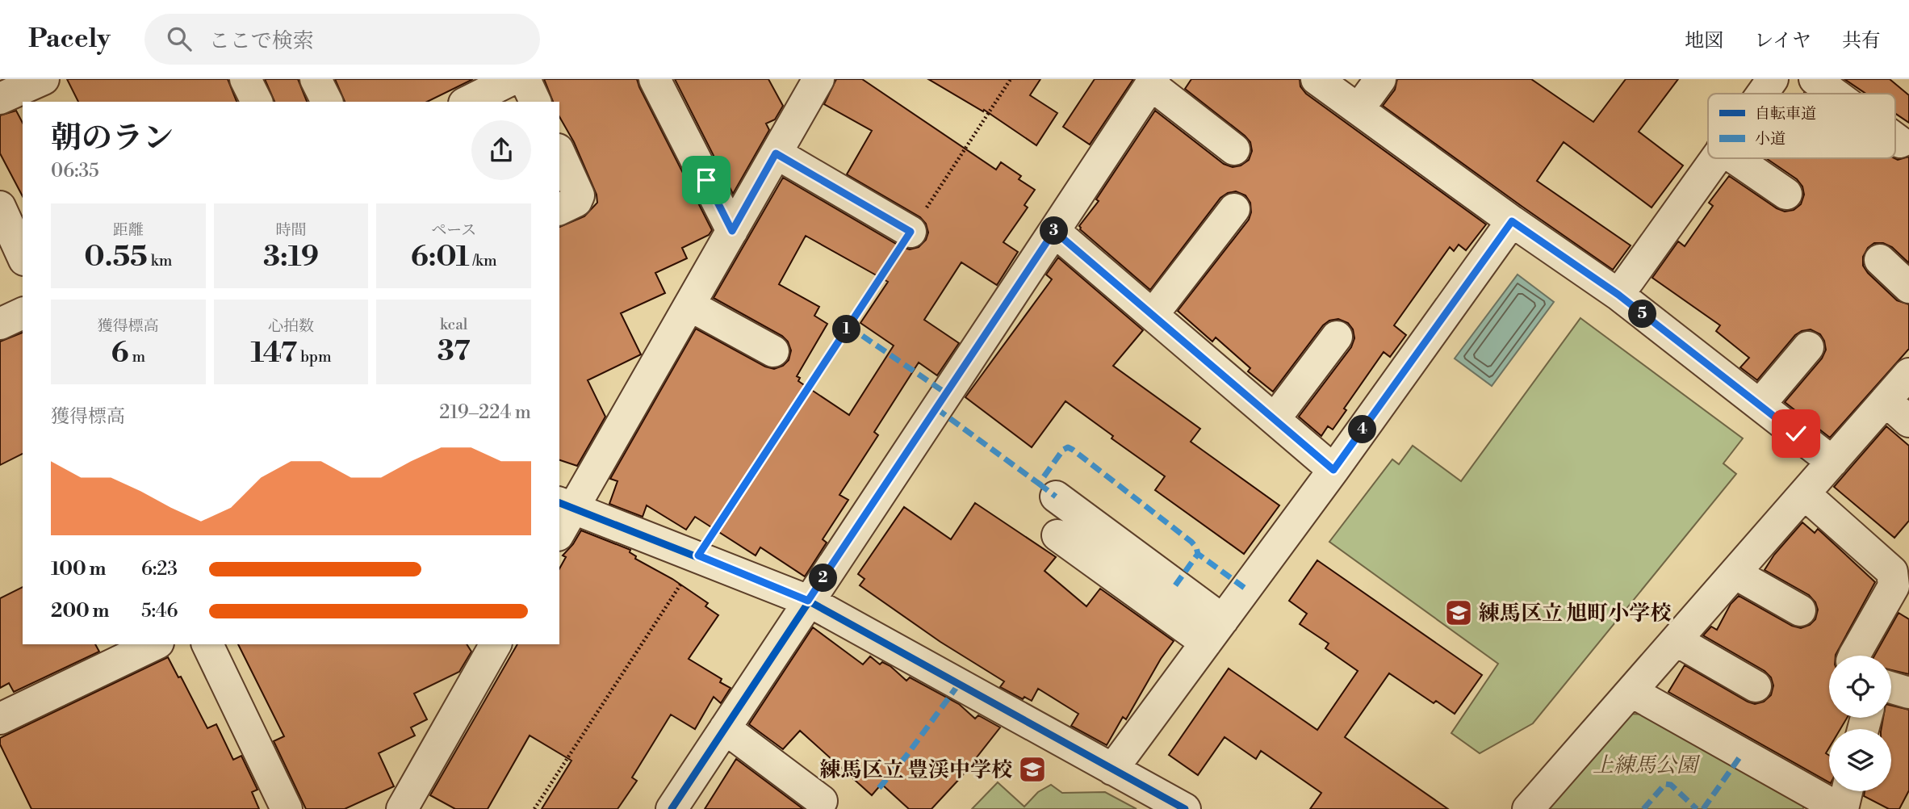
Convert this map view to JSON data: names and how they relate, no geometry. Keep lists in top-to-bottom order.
{
  "parks": ["上練馬公園"],
  "places": {
    "school or university": ["練馬区立 旭町小学校", "練馬区立 豊渓中学校"]
  },
  "legend": ["自転車道", "小道"],
  "page": {
    "header": "Pacely",
    "search": "ここで検索",
    "nav": ["地図", "レイヤ", "共有"],
    "heading": ["朝のラン", "06:35"],
    "stats": [
      ["距離", "0.55 km"],
      ["時間", "3:19"],
      ["ペース", "6:01 /km"],
      ["獲得標高", "6 m"],
      ["心拍数", "147 bpm"],
      ["kcal", "37"]
    ],
    "pins": [
      "3",
      "5",
      "1",
      "4",
      "2"
    ],
    "chart": ["獲得標高", "219–224 m"],
    "list": [
      {
        "name": "100 m",
        "note": "6:23"
      },
      {
        "name": "200 m",
        "note": "5:46"
      }
    ]
  }
}
